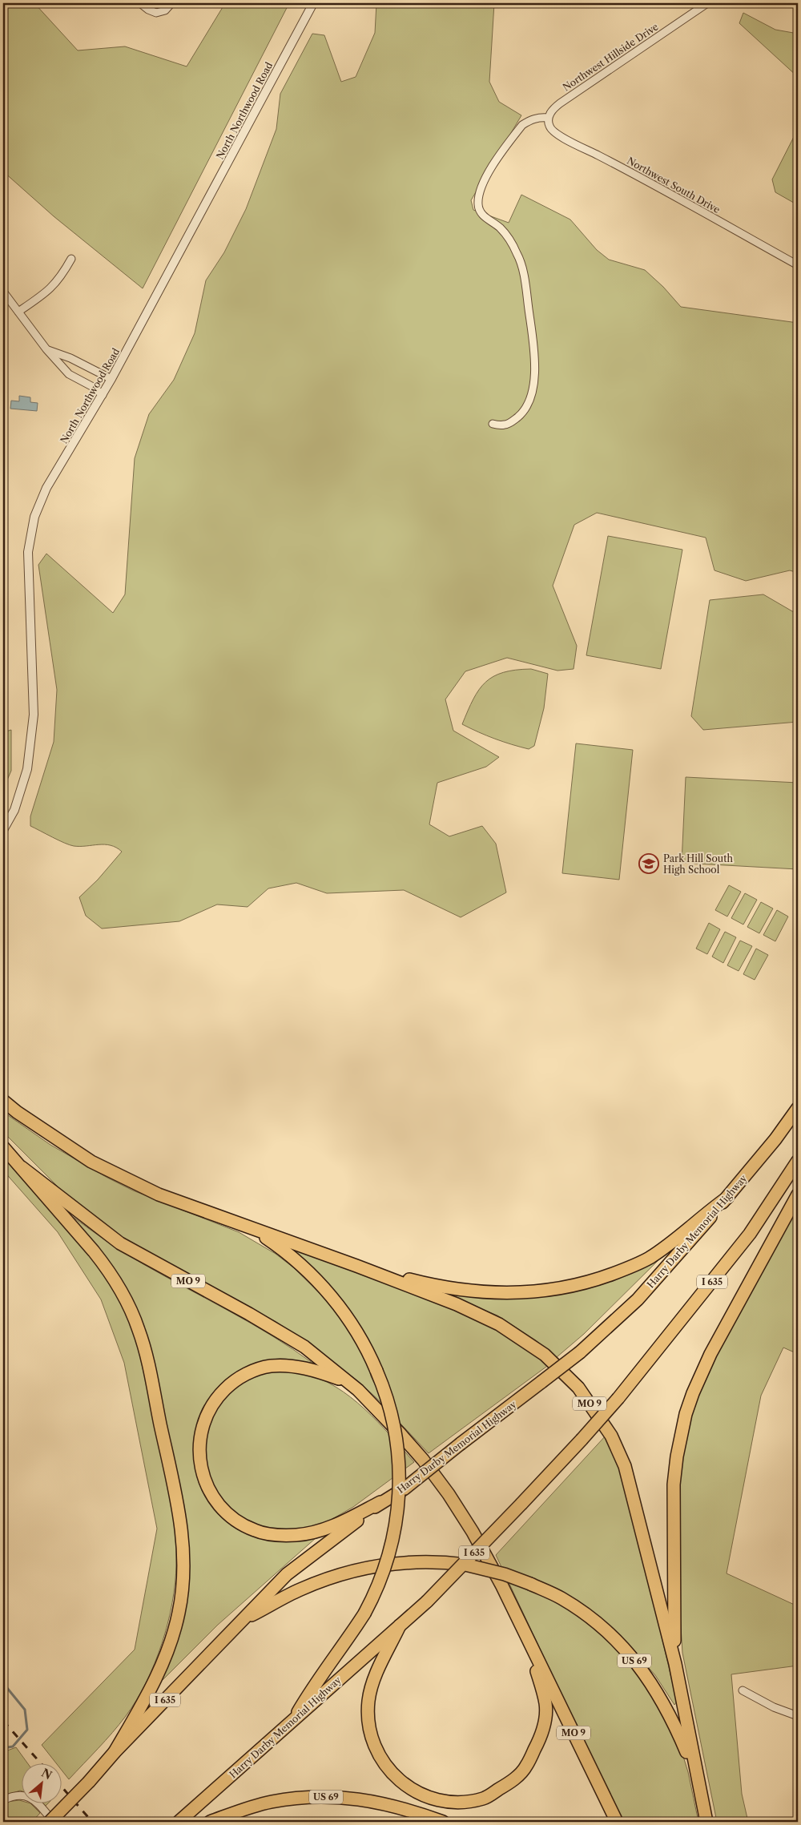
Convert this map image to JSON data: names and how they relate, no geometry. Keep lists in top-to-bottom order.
{
  "streets": {
    "highway": [
      "Harry Darby Memorial Highway",
      "MO 9",
      "I 635",
      "US 69"
    ],
    "street": ["Northwest Hillside Drive", "North Northwood Road", "Northwest South Drive"]
  },
  "crossings": [
    ["Northwest Hillside Drive", "Northwest South Drive"],
    ["Harry Darby Memorial Highway", "US 69"],
    ["MO 9", "US 69"]
  ],
  "places": {
    "school or university": ["Park Hill South High School"]
  },
  "north": "top right"
}
